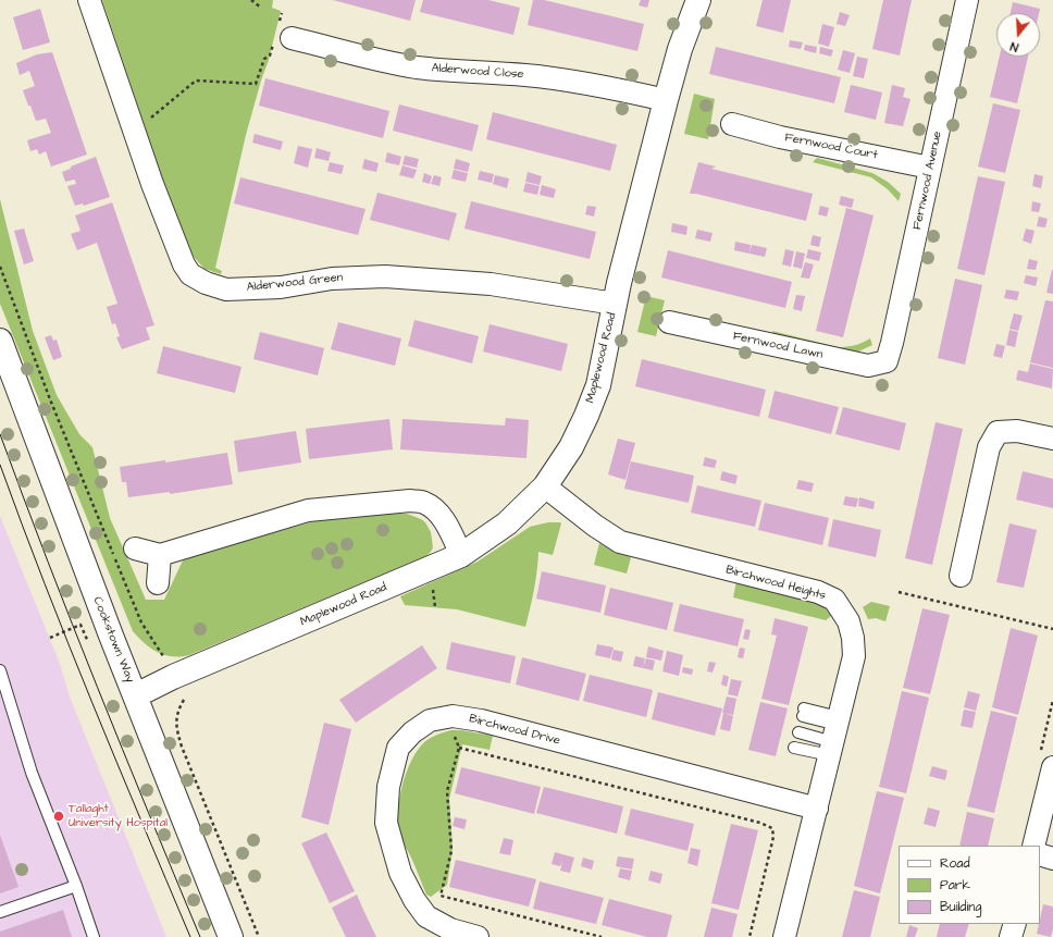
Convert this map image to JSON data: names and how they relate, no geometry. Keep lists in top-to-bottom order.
{
  "streets": {
    "street": [
      "Alderwood Close",
      "Fernwood Court",
      "Fernwood Avenue",
      "Alderwood Green",
      "Fernwood Lawn",
      "Maplewood Road",
      "Birchwood Heights",
      "Cookstown Way",
      "Birchwood Drive"
    ]
  },
  "crossings": [
    ["Alderwood Close", "Maplewood Road"],
    ["Fernwood Court", "Fernwood Avenue"],
    ["Fernwood Avenue", "Fernwood Lawn"],
    ["Alderwood Green", "Maplewood Road"],
    ["Maplewood Road", "Birchwood Heights"],
    ["Maplewood Road", "Cookstown Way"],
    ["Birchwood Heights", "Birchwood Drive"]
  ],
  "places": ["Tallaght University Hospital"],
  "legend": ["Road", "Park", "Building"],
  "north": "bottom"
}
